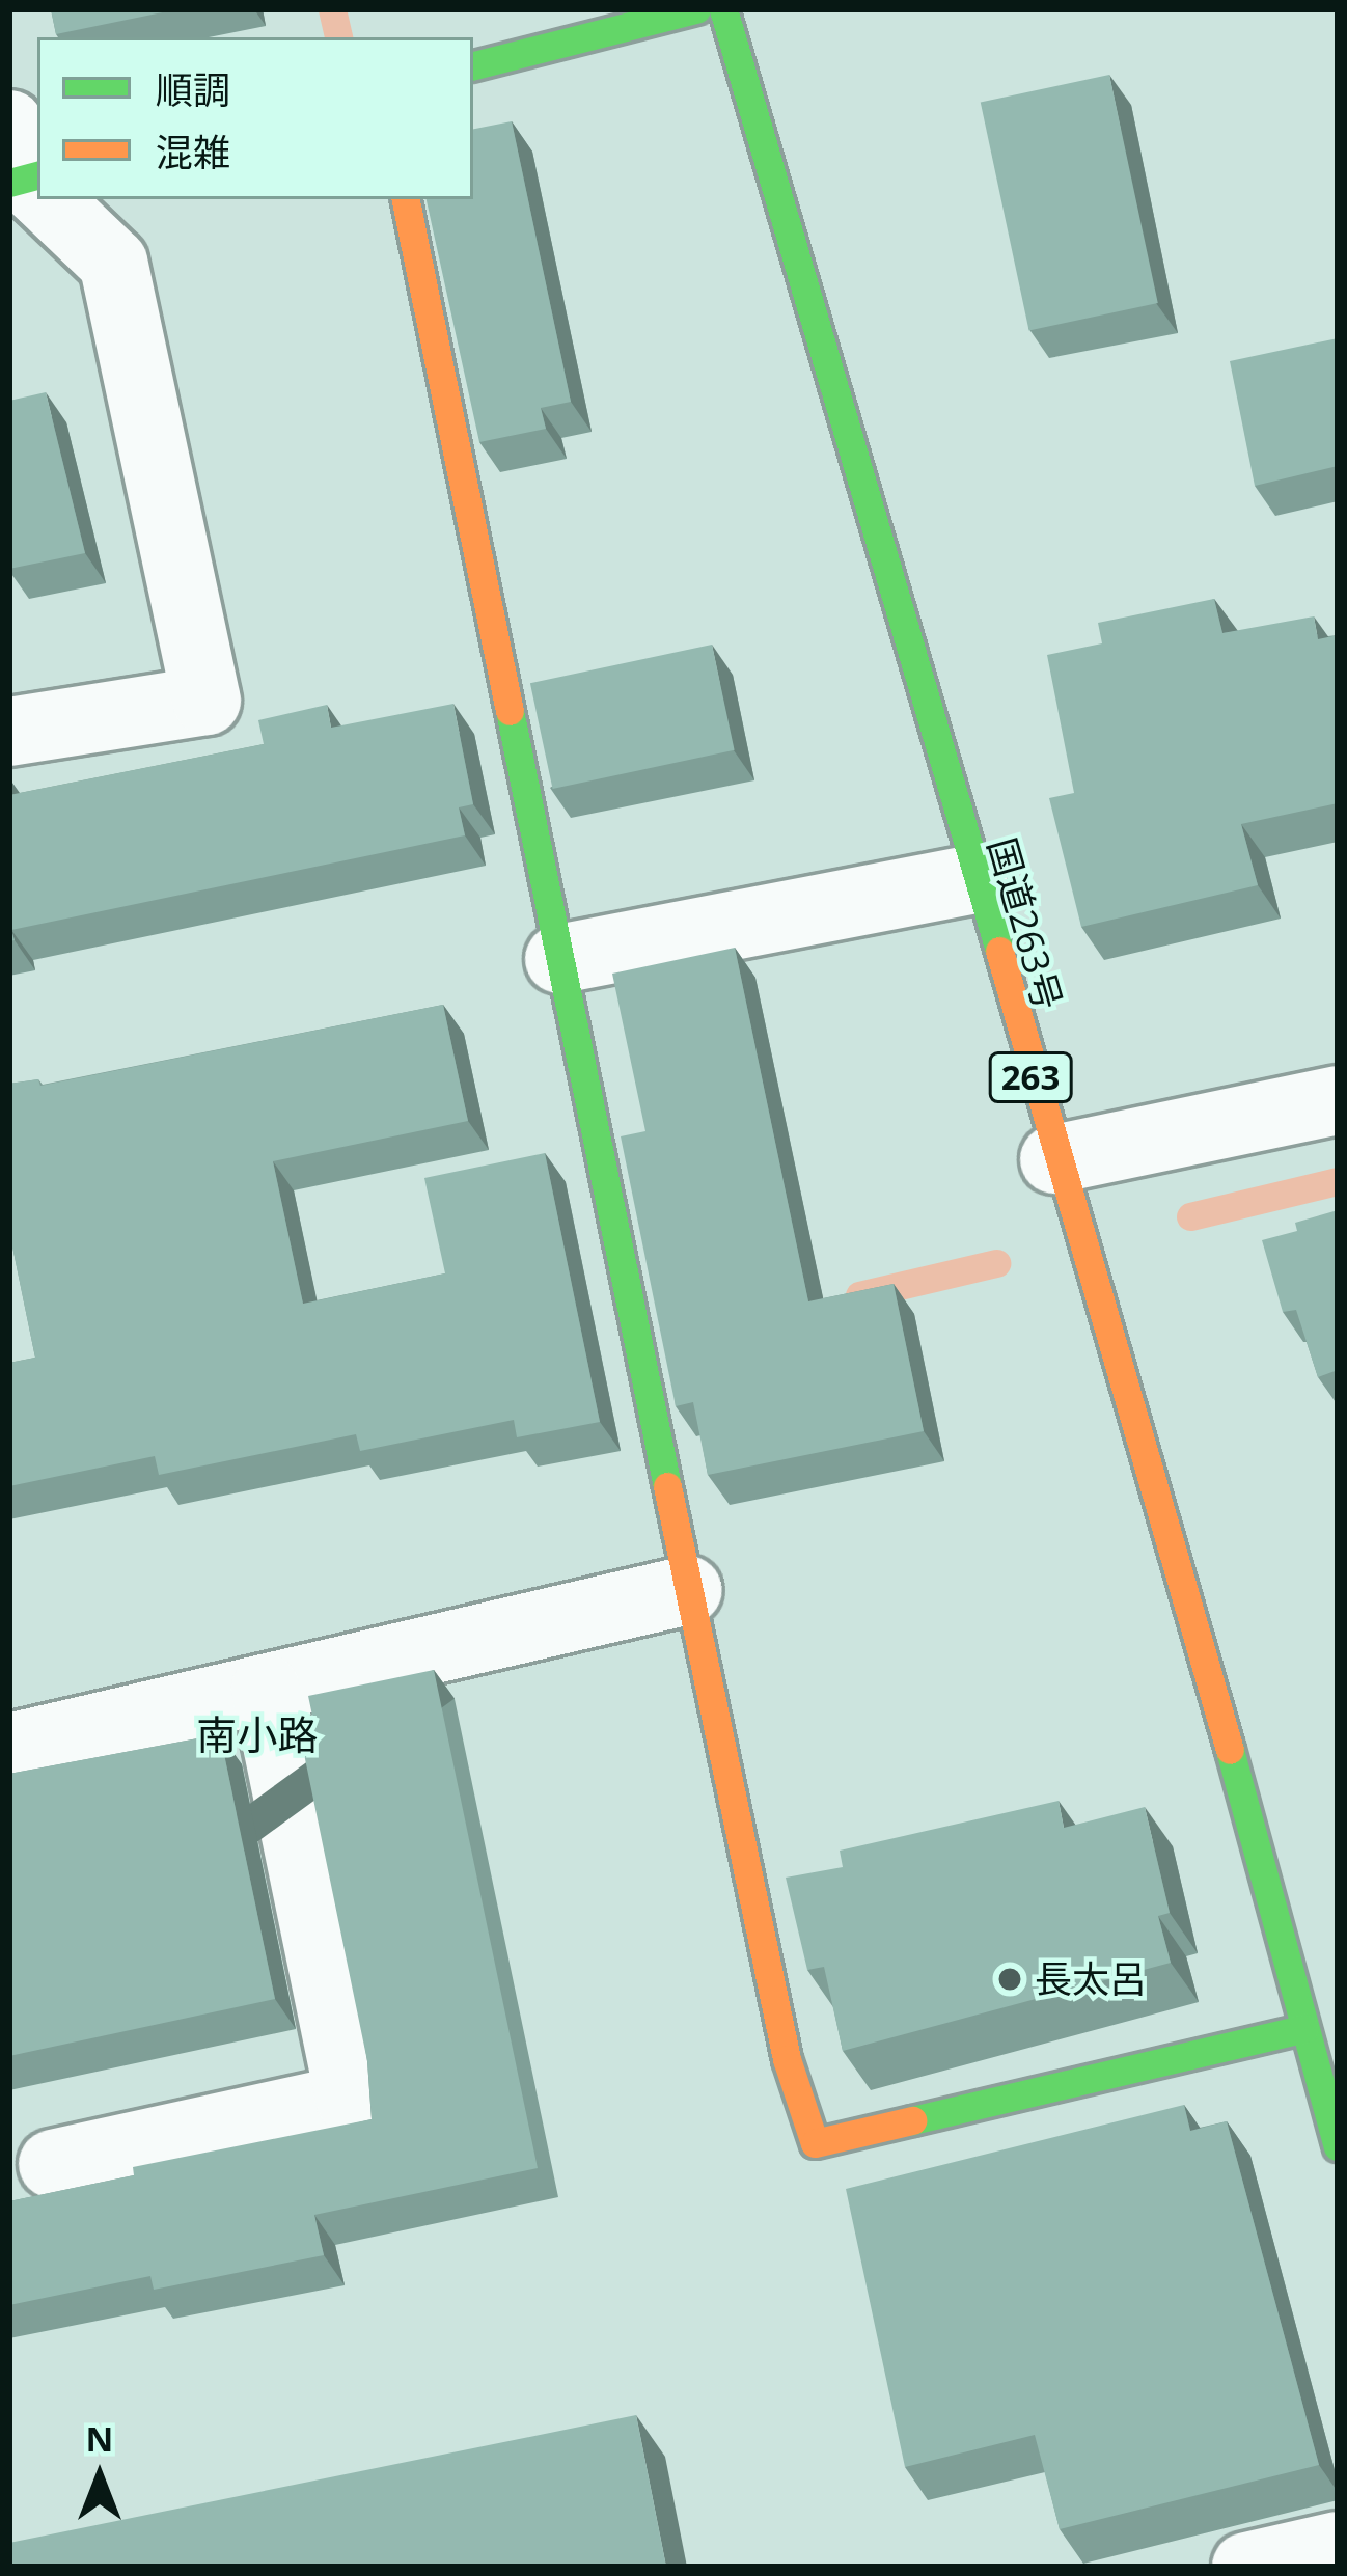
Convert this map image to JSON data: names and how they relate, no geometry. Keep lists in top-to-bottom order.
{
  "streets": {
    "main road": ["国道263号", "263"]
  },
  "districts": ["南小路"],
  "places": ["長太呂"],
  "legend": ["順調", "混雑"],
  "north": "top"
}
